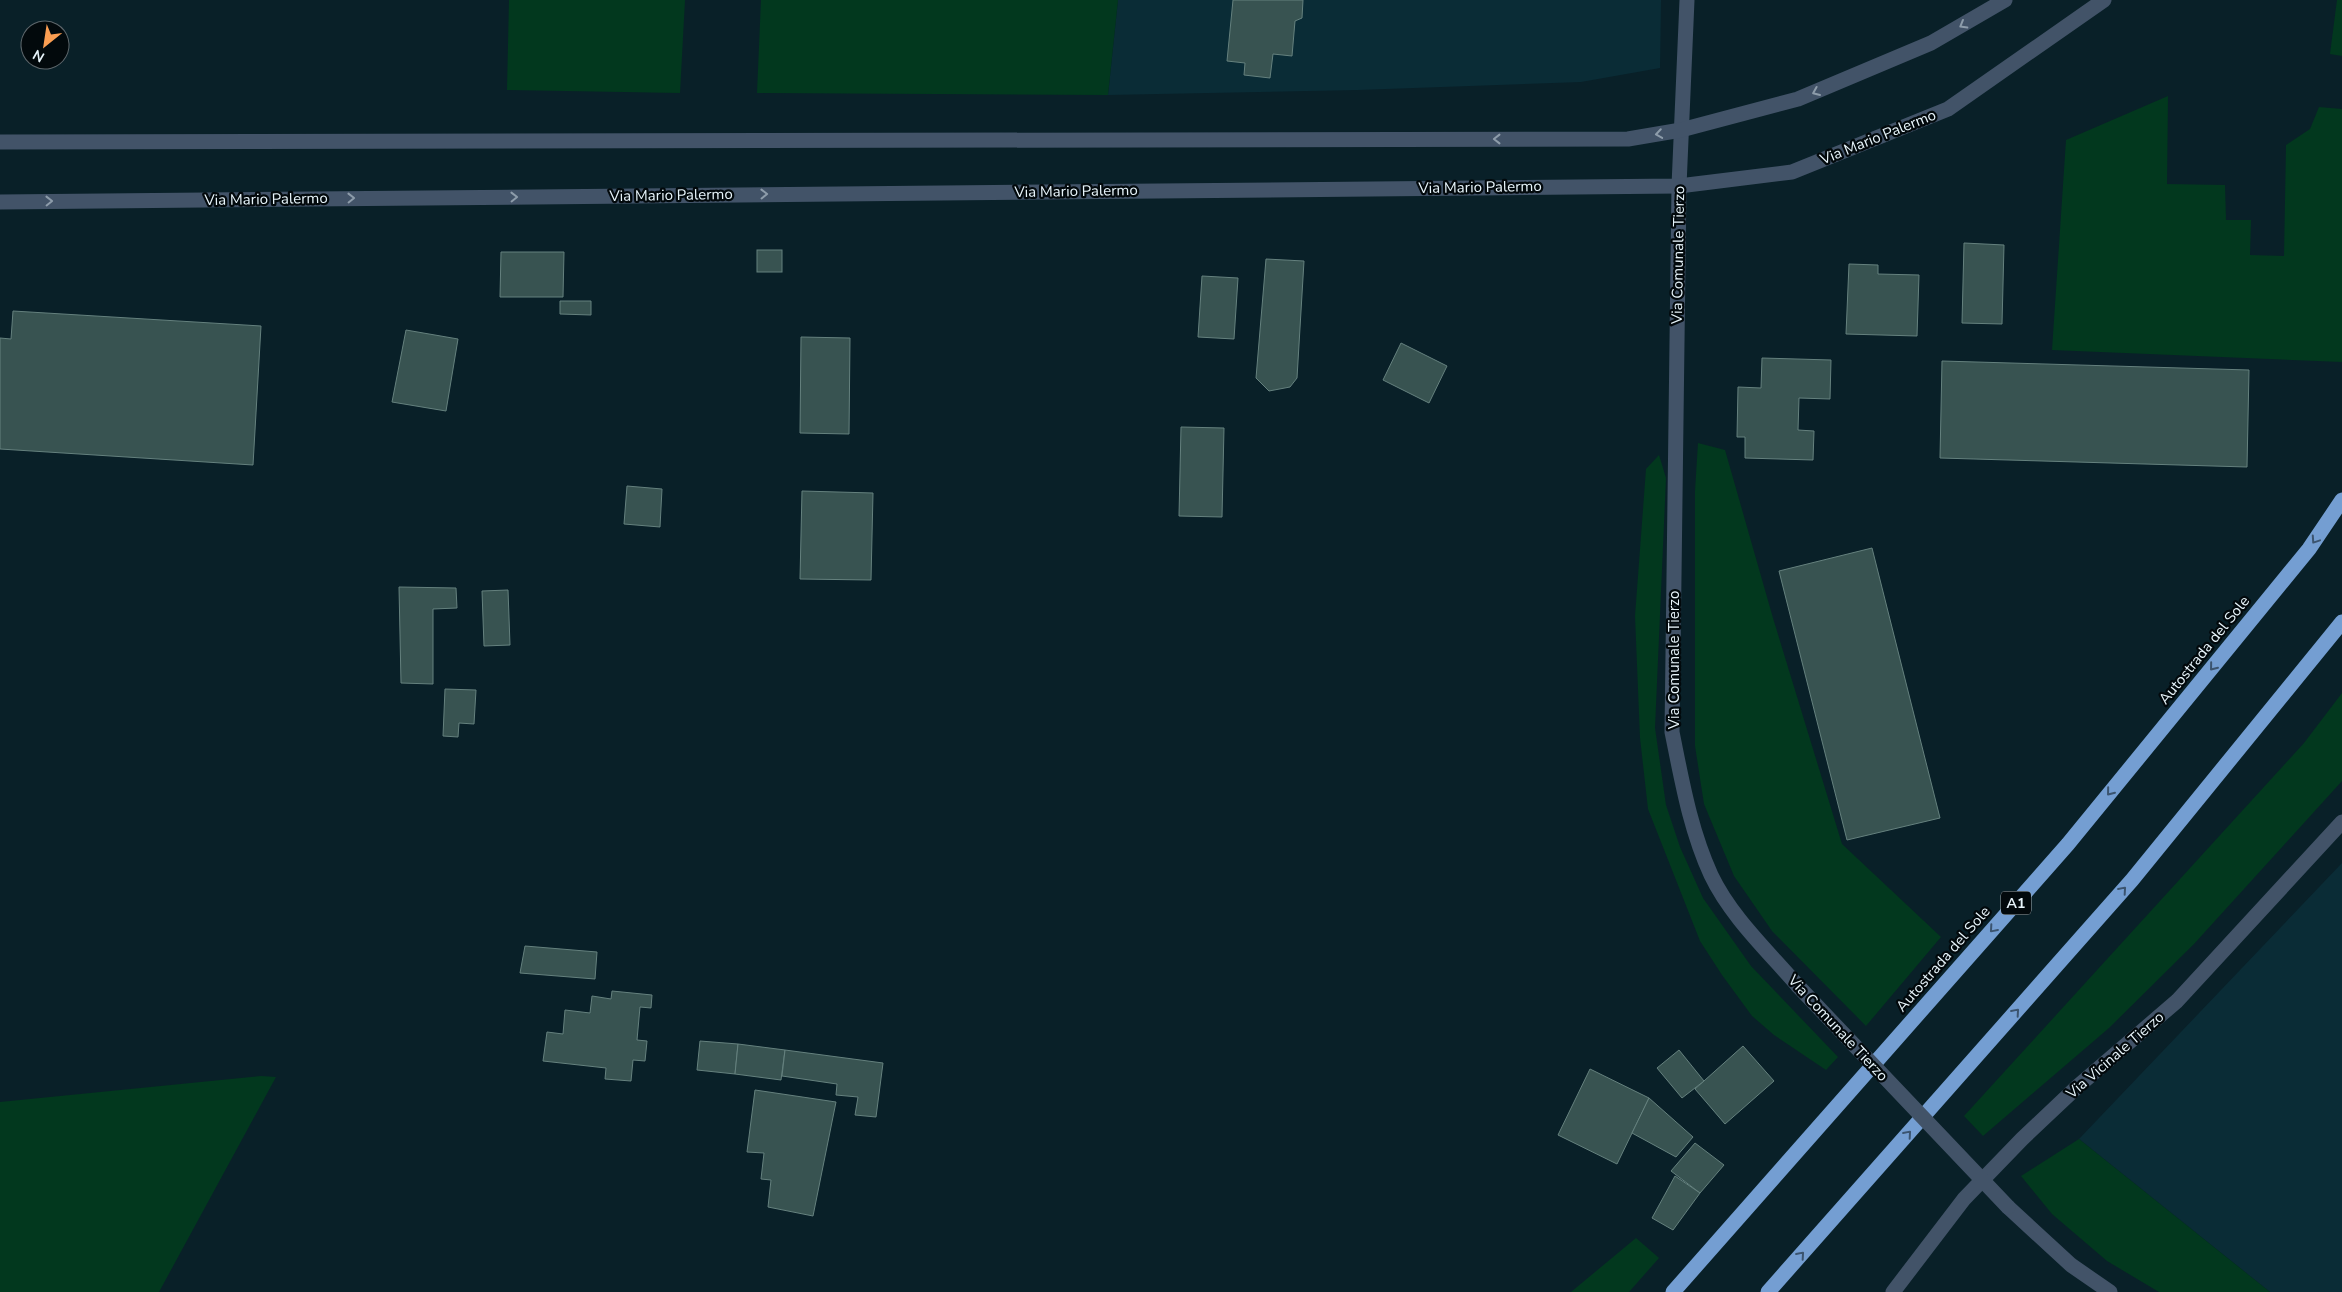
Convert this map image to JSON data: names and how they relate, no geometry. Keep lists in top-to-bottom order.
{
  "streets": {
    "highway": ["Autostrada del Sole", "A1"],
    "street": ["Via Mario Palermo", "Via Comunale Tierzo", "Via Vicinale Tierzo"]
  },
  "crossings": [
    ["Via Mario Palermo", "Via Comunale Tierzo"]
  ],
  "north": "bottom left"
}
